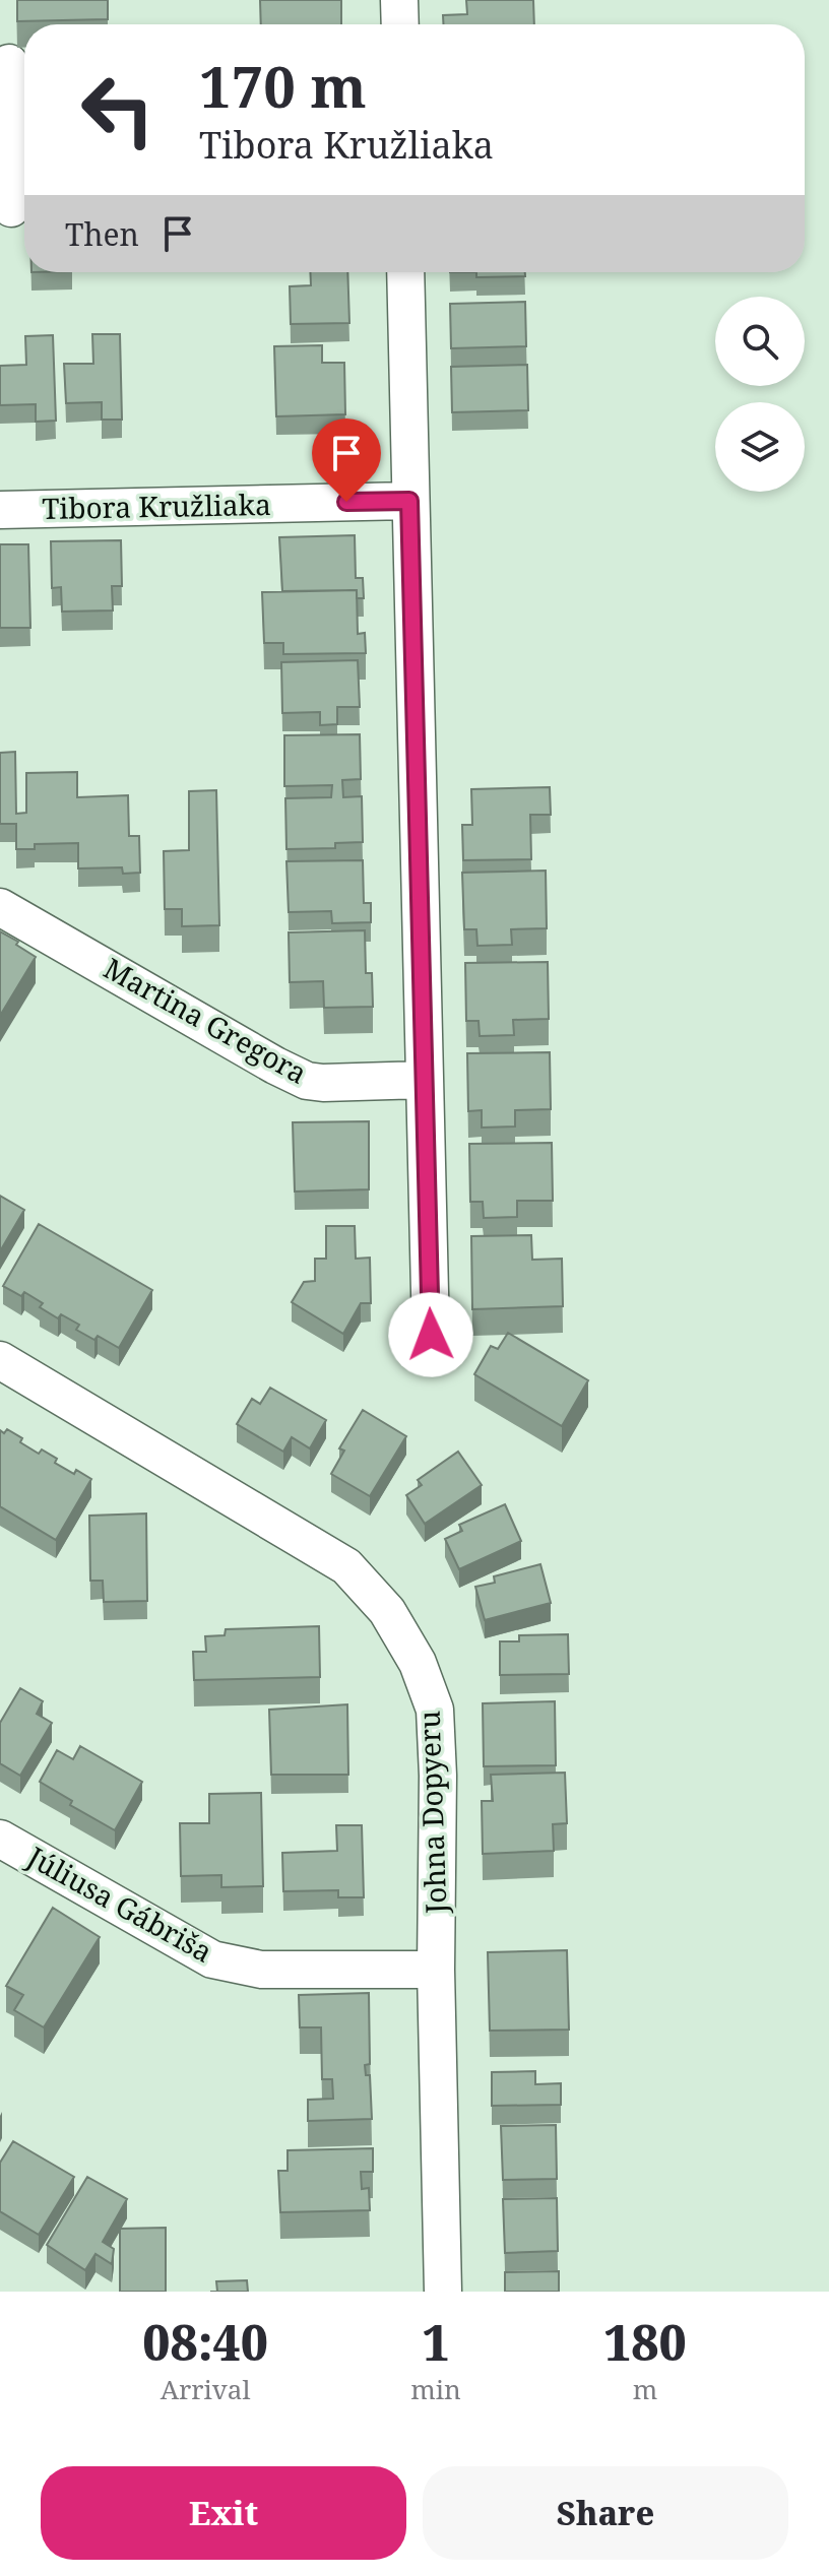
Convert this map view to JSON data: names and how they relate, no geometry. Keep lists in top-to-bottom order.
{
  "streets": {
    "street": [
      "Tibora Kružliaka",
      "Martina Gregora",
      "Johna Dopyeru",
      "Júliusa Gábriša"
    ]
  },
  "crossings": [
    ["Johna Dopyeru", "Júliusa Gábriša"]
  ],
  "page": {
    "turn": ["170 m", "Tibora Kružliaka"],
    "then": "Then",
    "eta": [
      "08:40",
      "Arrival",
      "1",
      "min",
      "180",
      "m"
    ],
    "buttons": ["Exit", "Share"]
  }
}
